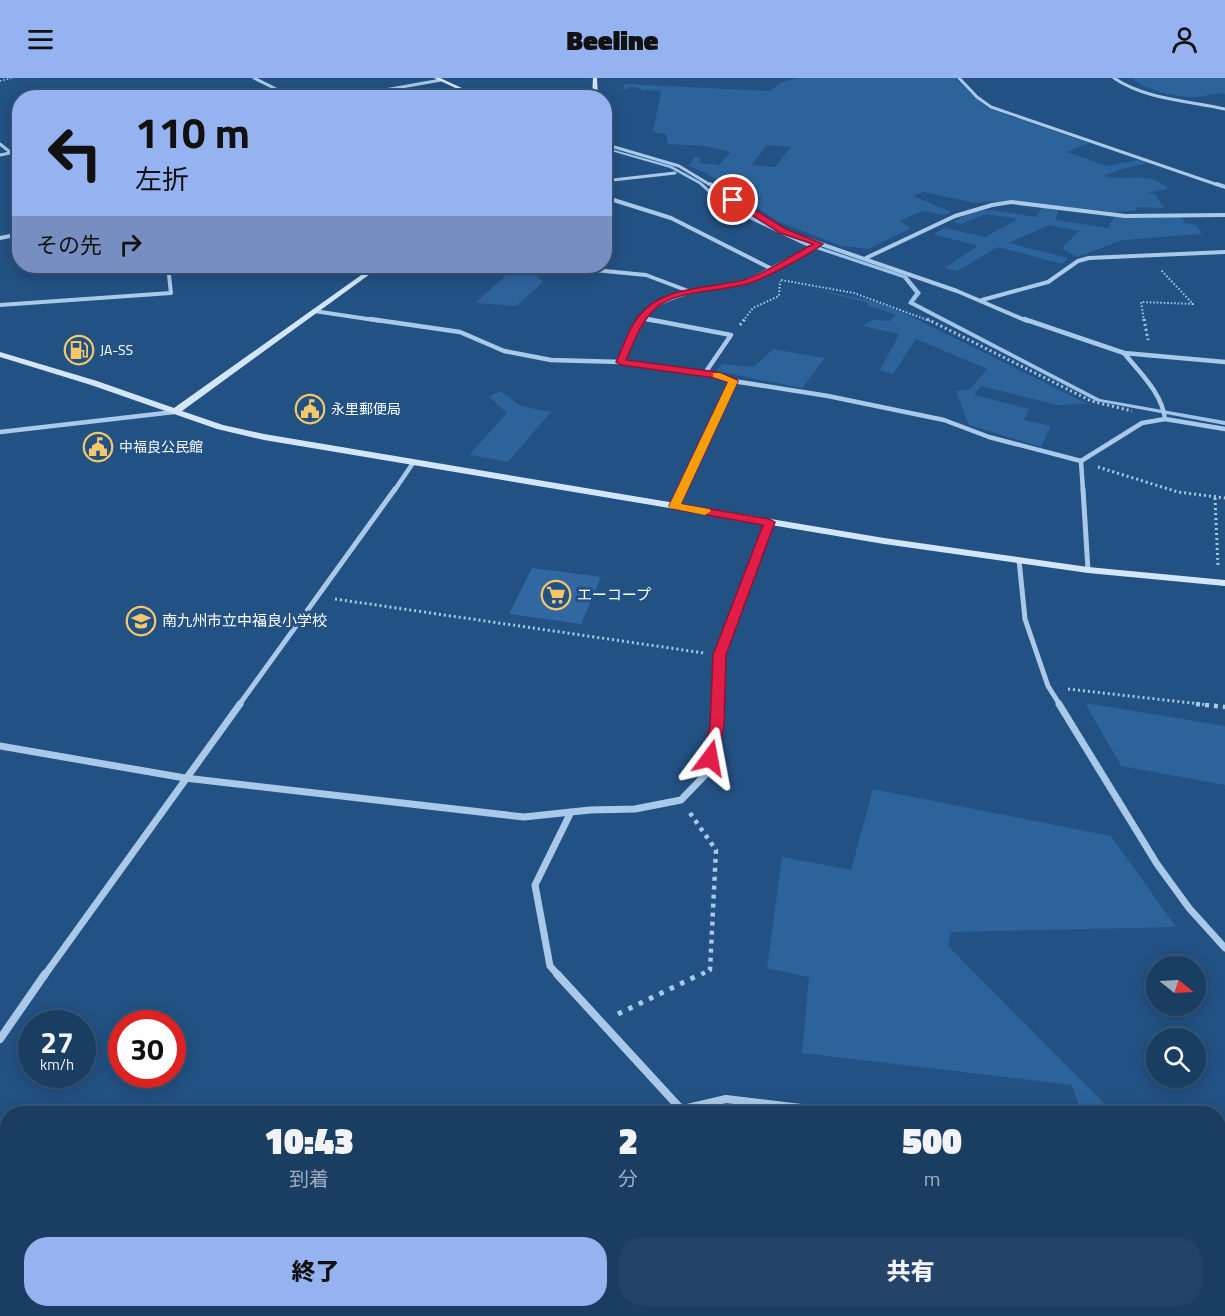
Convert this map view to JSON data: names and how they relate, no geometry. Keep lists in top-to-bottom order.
{
  "places": {
    "fuel station": ["JA-SS"],
    "public building": ["永里郵便局", "中福良公民館"],
    "supermarket": ["エーコープ"],
    "school or university": ["南九州市立中福良小学校"]
  },
  "north": "right",
  "page": {
    "header": "Beeline",
    "turn": ["110 m", "左折"],
    "then": "その先",
    "speed": "27 km/h",
    "limit": "30",
    "eta": [
      "10:43",
      "到着",
      "2",
      "分",
      "500",
      "m"
    ],
    "buttons": ["終了", "共有"]
  }
}
